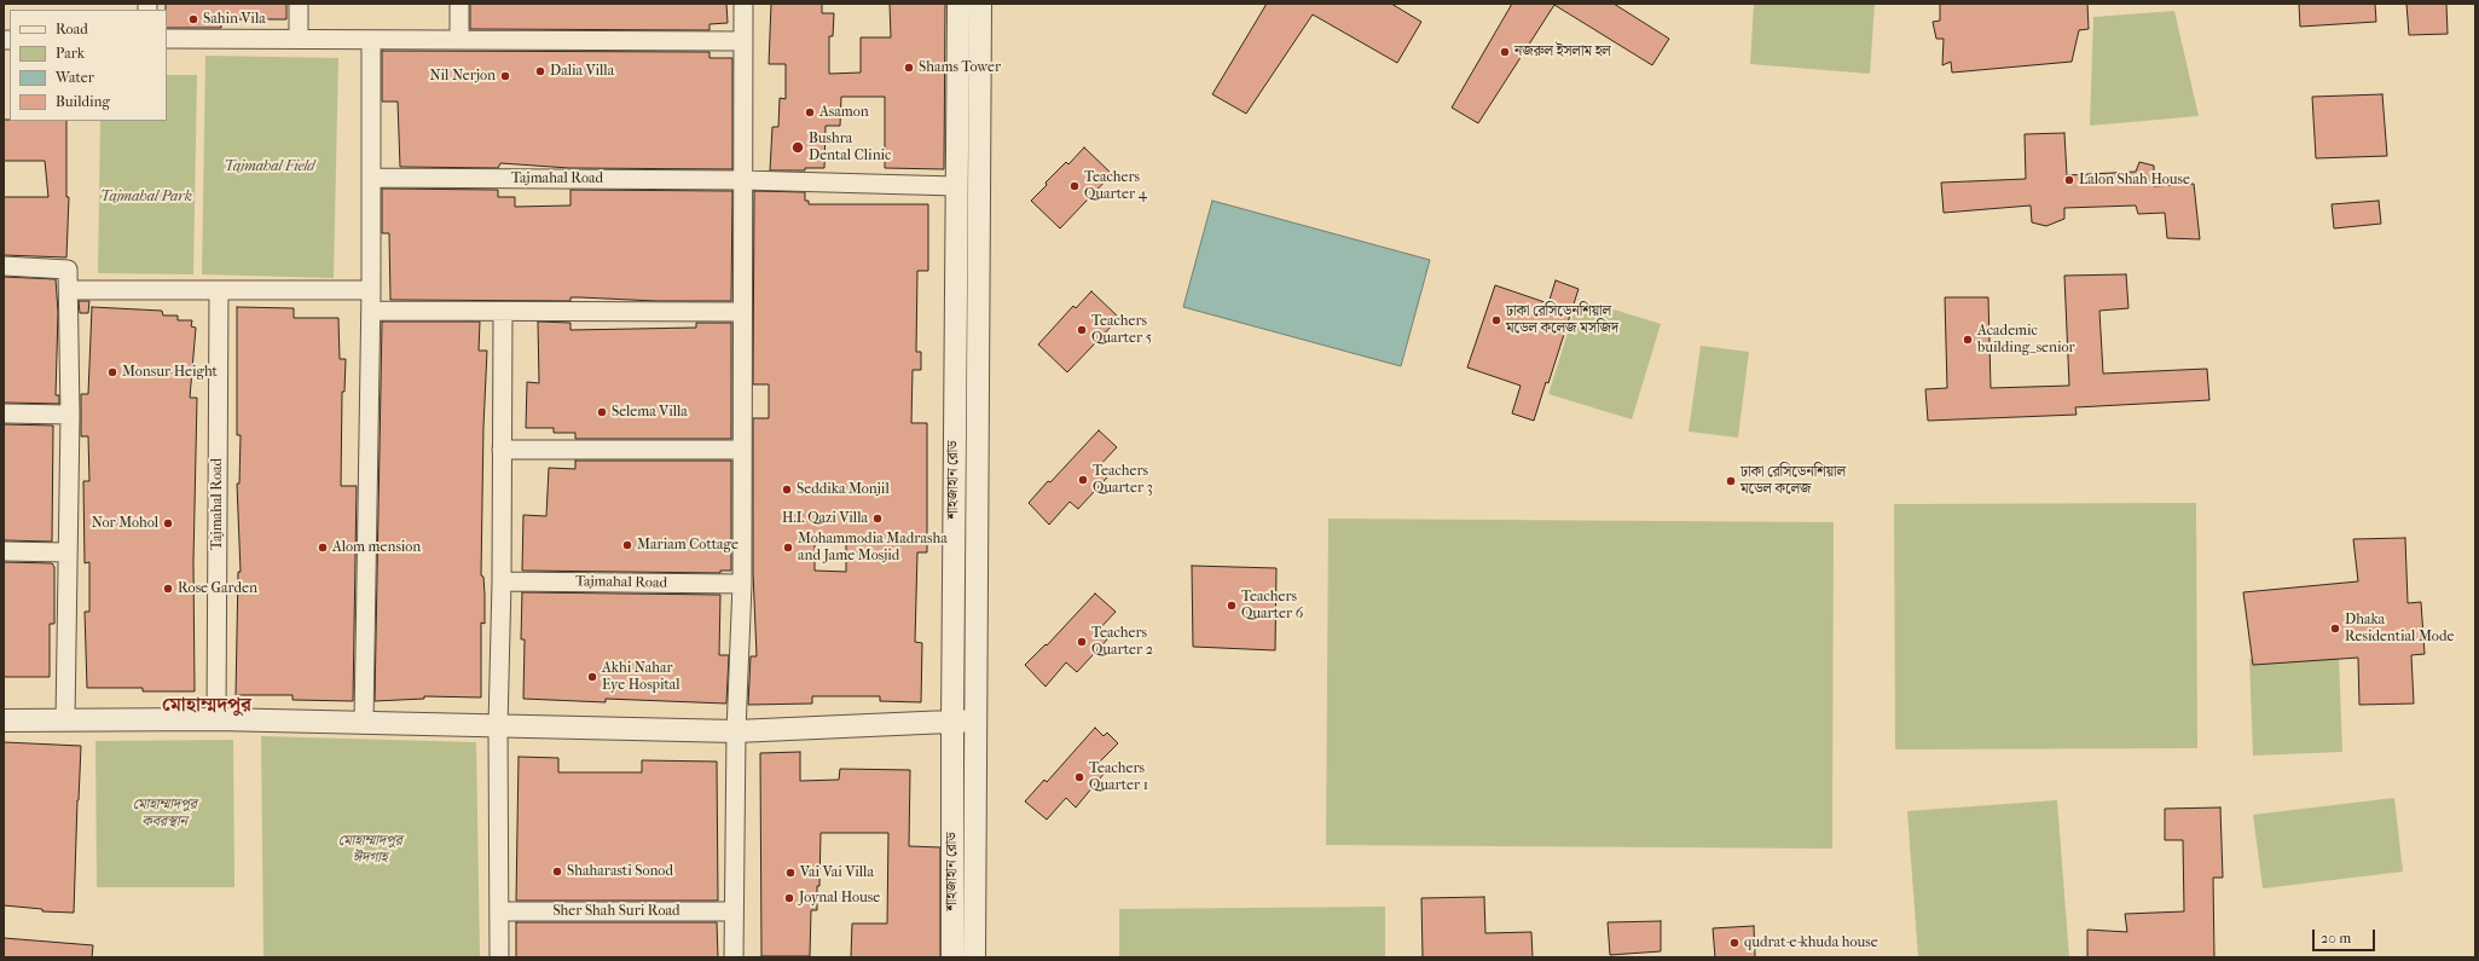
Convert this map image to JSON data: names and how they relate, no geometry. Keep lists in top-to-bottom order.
{
  "streets": {
    "street": ["Tajmahal Road", "শাহজাহান রোড", "Sher Shah Suri Road"]
  },
  "crossings": [
    ["Tajmahal Road", "শাহজাহান রোড"]
  ],
  "districts": ["মোহাম্মদপুর"],
  "parks": [
    "Tajmahal Field",
    "Tajmahal Park",
    "মোহাম্মাদপুর কবরস্থান",
    "মোহাম্মাদপুর ঈদগাহ"
  ],
  "places": [
    "Sahin Vila",
    "নজরুল ইসলাম হল",
    "Shams Tower",
    "Dalia Villa",
    "Nil Nerjon",
    "Asamon",
    "Bushra Dental Clinic",
    "Lalon Shah House",
    "Teachers Quarter 4",
    "ঢাকা রেসিডেনশিয়াল মডেল কলেজ মসজিদ",
    "Teachers Quarter 5",
    "Academic building_senior",
    "Monsur Height",
    "Selema Villa",
    "Teachers Quarter 3",
    "ঢাকা রেসিডেনশিয়াল মডেল কলেজ",
    "Seddika Monjil",
    "H.I. Qazi Villa",
    "Nor Mohol",
    "Mariam Cottage",
    "Alom mension",
    "Mohammodia Madrasha and Jame Mosjid",
    "Rose Garden",
    "Teachers Quarter 6",
    "Dhaka Residential Mode",
    "Teachers Quarter 2",
    "Akhi Nahar Eye Hospital",
    "Teachers Quarter 1",
    "Shaharasti Sonod",
    "Vai Vai Villa",
    "Joynal House",
    "qudrat-e-khuda house"
  ],
  "legend": [
    "Road",
    "Park",
    "Water",
    "Building"
  ],
  "scale_bar": "20 m"
}
